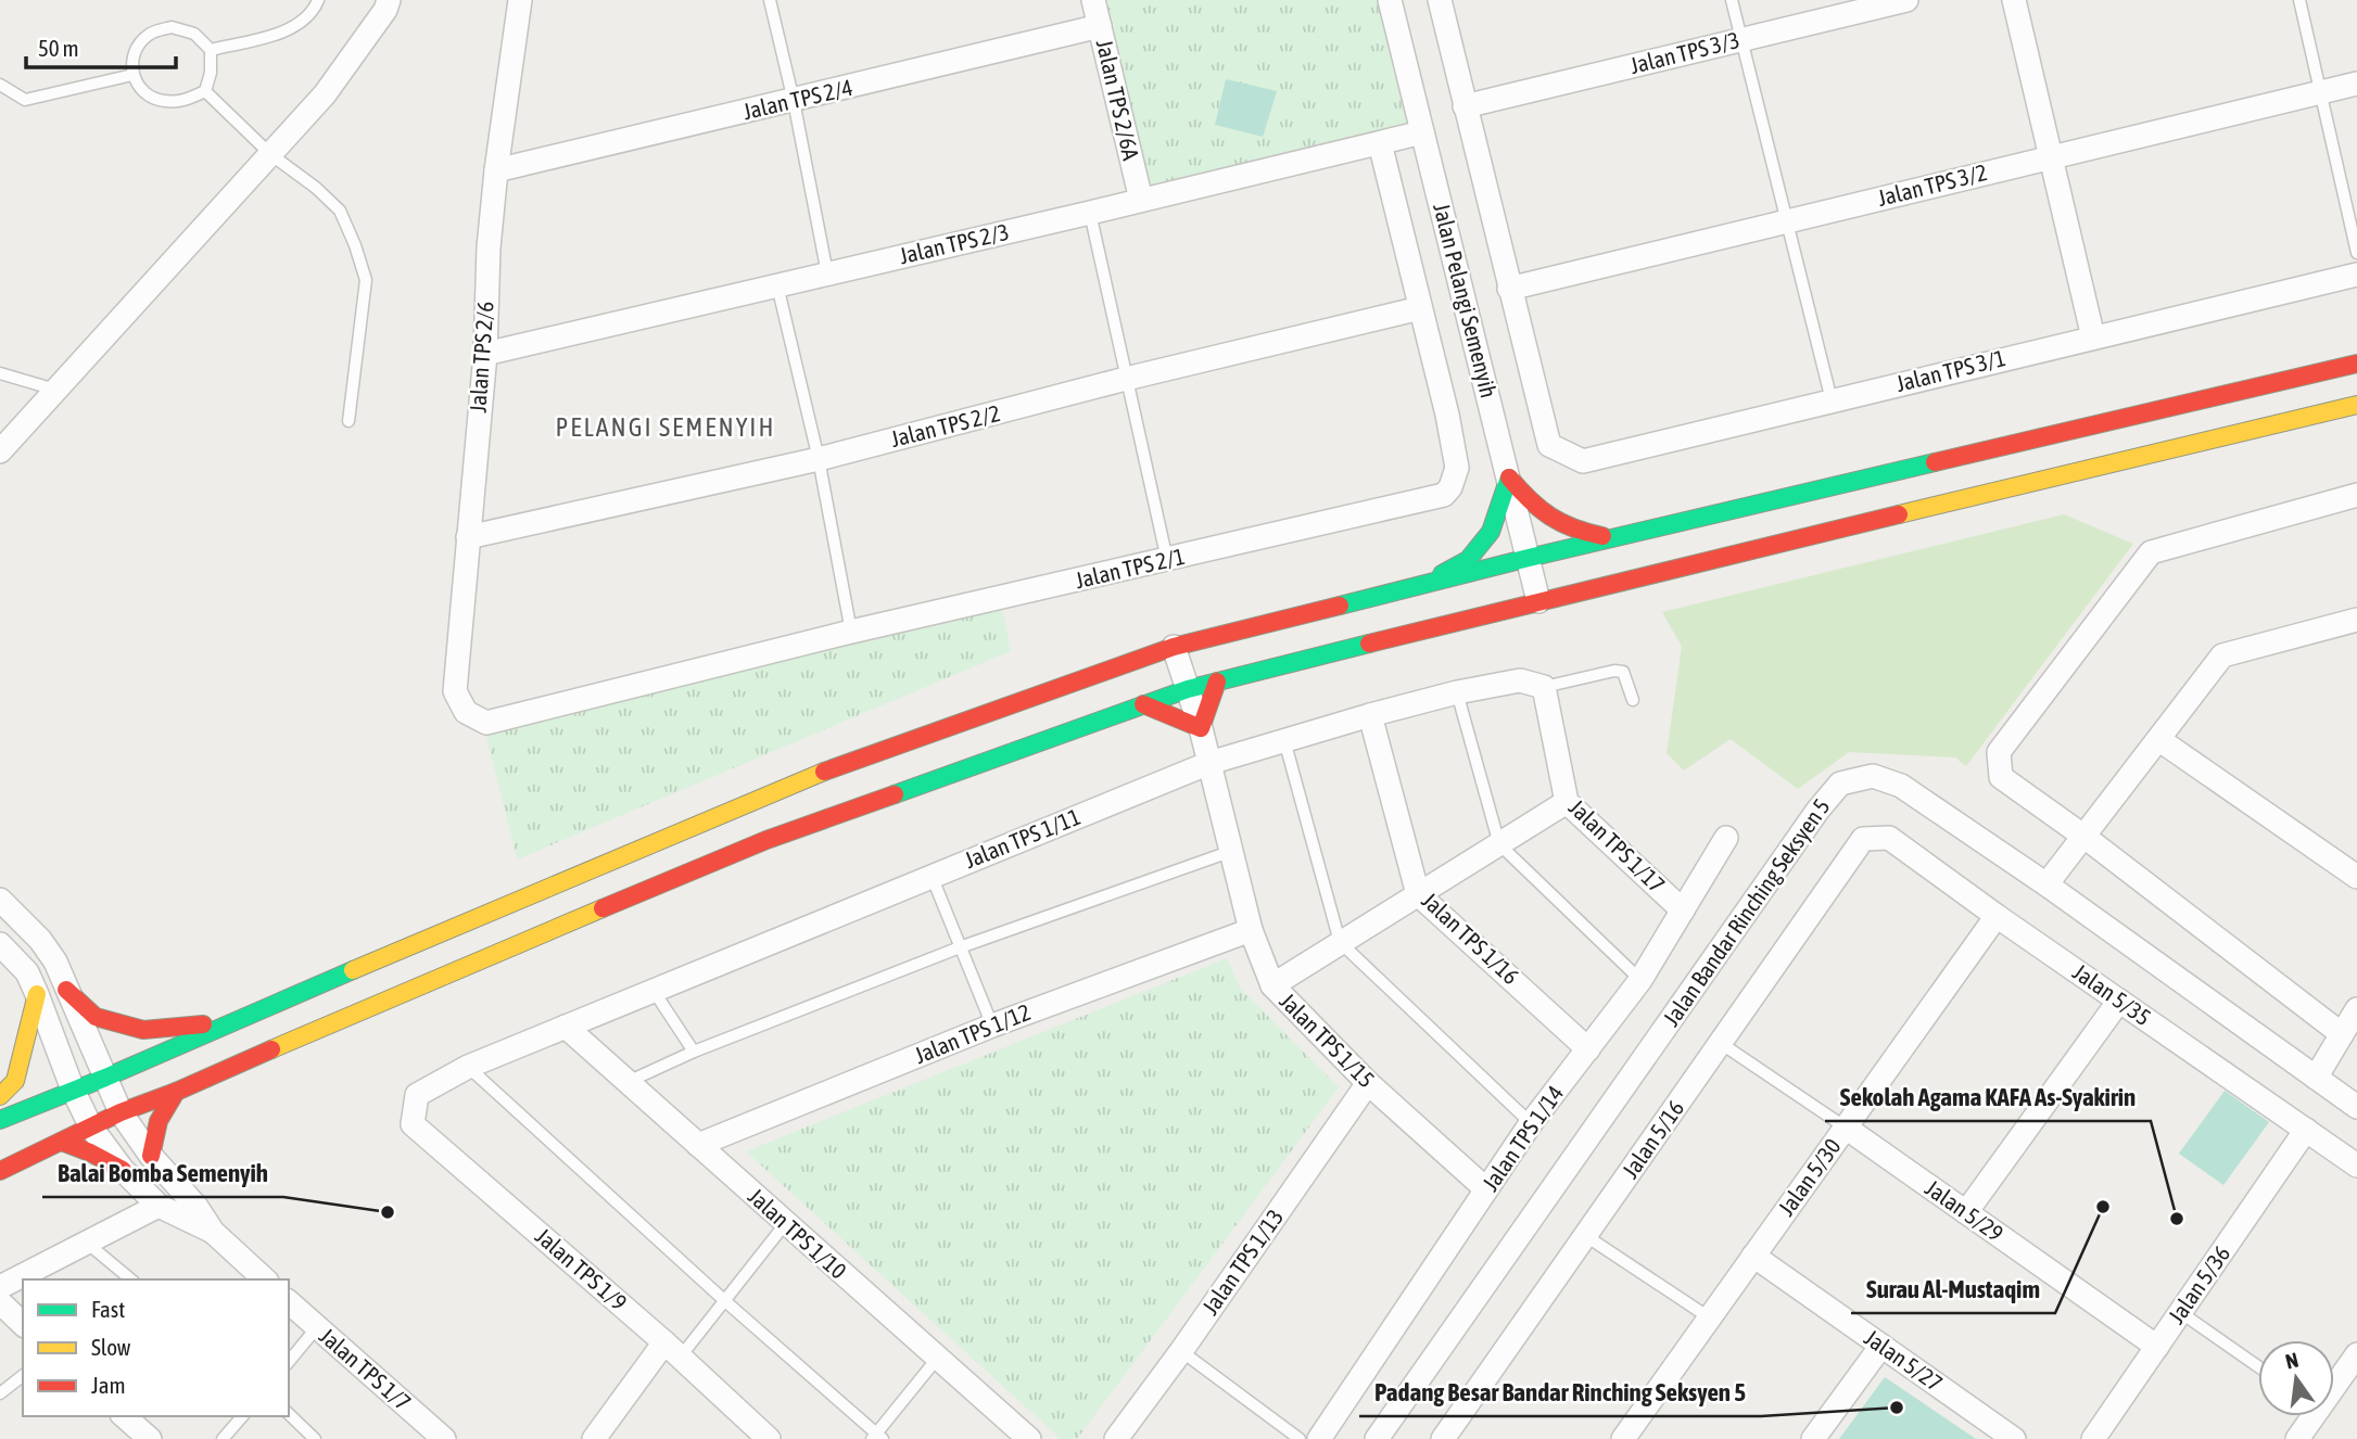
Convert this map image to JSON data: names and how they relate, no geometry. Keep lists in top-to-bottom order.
{
  "streets": {
    "street": [
      "Jalan TPS 3/3",
      "Jalan TPS 2/4",
      "Jalan TPS 2/6A",
      "Jalan TPS 3/2",
      "Jalan TPS 2/3",
      "Jalan Pelangi Semenyih",
      "Jalan TPS 2/6",
      "Jalan TPS 3/1",
      "Jalan TPS 2/2",
      "Jalan TPS 2/1",
      "Jalan TPS 1/11",
      "Jalan TPS 1/17",
      "Jalan Bandar Rinching Seksyen 5",
      "Jalan TPS 1/16",
      "Jalan 5/35",
      "Jalan TPS 1/12",
      "Jalan TPS 1/15",
      "Jalan TPS 1/14",
      "Jalan 5/16",
      "Jalan 5/30",
      "Jalan 5/29",
      "Jalan TPS 1/10",
      "Jalan TPS 1/13",
      "Jalan TPS 1/9",
      "Jalan 5/36",
      "Jalan 5/27",
      "Jalan TPS 1/7"
    ]
  },
  "crossings": [
    ["Jalan TPS 2/4", "Jalan TPS 2/6A"],
    ["Jalan TPS 2/4", "Jalan TPS 2/6"],
    ["Jalan TPS 2/6A", "Jalan TPS 2/3"],
    ["Jalan TPS 3/2", "Jalan TPS 3/1"],
    ["Jalan TPS 2/3", "Jalan Pelangi Semenyih"],
    ["Jalan TPS 2/3", "Jalan TPS 2/6"],
    ["Jalan TPS 2/3", "Jalan TPS 2/1"],
    ["Jalan TPS 2/6", "Jalan TPS 2/2"],
    ["Jalan TPS 2/6", "Jalan TPS 2/1"],
    ["Jalan TPS 2/2", "Jalan TPS 2/1"],
    ["Jalan TPS 1/11", "Jalan TPS 1/17"],
    ["Jalan TPS 1/11", "Jalan TPS 1/16"],
    ["Jalan TPS 1/11", "Jalan TPS 1/15"],
    ["Jalan TPS 1/11", "Jalan TPS 1/10"],
    ["Jalan TPS 1/11", "Jalan TPS 1/9"],
    ["Jalan TPS 1/17", "Jalan TPS 1/14"],
    ["Jalan TPS 1/16", "Jalan TPS 1/14"],
    ["Jalan 5/35", "Jalan 5/16"],
    ["Jalan 5/35", "Jalan 5/30"],
    ["Jalan 5/35", "Jalan 5/36"],
    ["Jalan TPS 1/12", "Jalan TPS 1/15"],
    ["Jalan TPS 1/12", "Jalan TPS 1/10"],
    ["Jalan TPS 1/15", "Jalan TPS 1/14"],
    ["Jalan TPS 1/15", "Jalan TPS 1/13"],
    ["Jalan 5/30", "Jalan 5/29"],
    ["Jalan 5/30", "Jalan 5/27"],
    ["Jalan 5/29", "Jalan 5/36"]
  ],
  "districts": ["PELANGI SEMENYIH"],
  "places": [
    "Surau Al-Mustaqim",
    "Balai Bomba Semenyih",
    "Sekolah Agama KAFA As-Syakirin",
    "Padang Besar Bandar Rinching Seksyen 5"
  ],
  "legend": ["Fast", "Slow", "Jam"],
  "scale_bar": "50 m",
  "north": "top"
}
